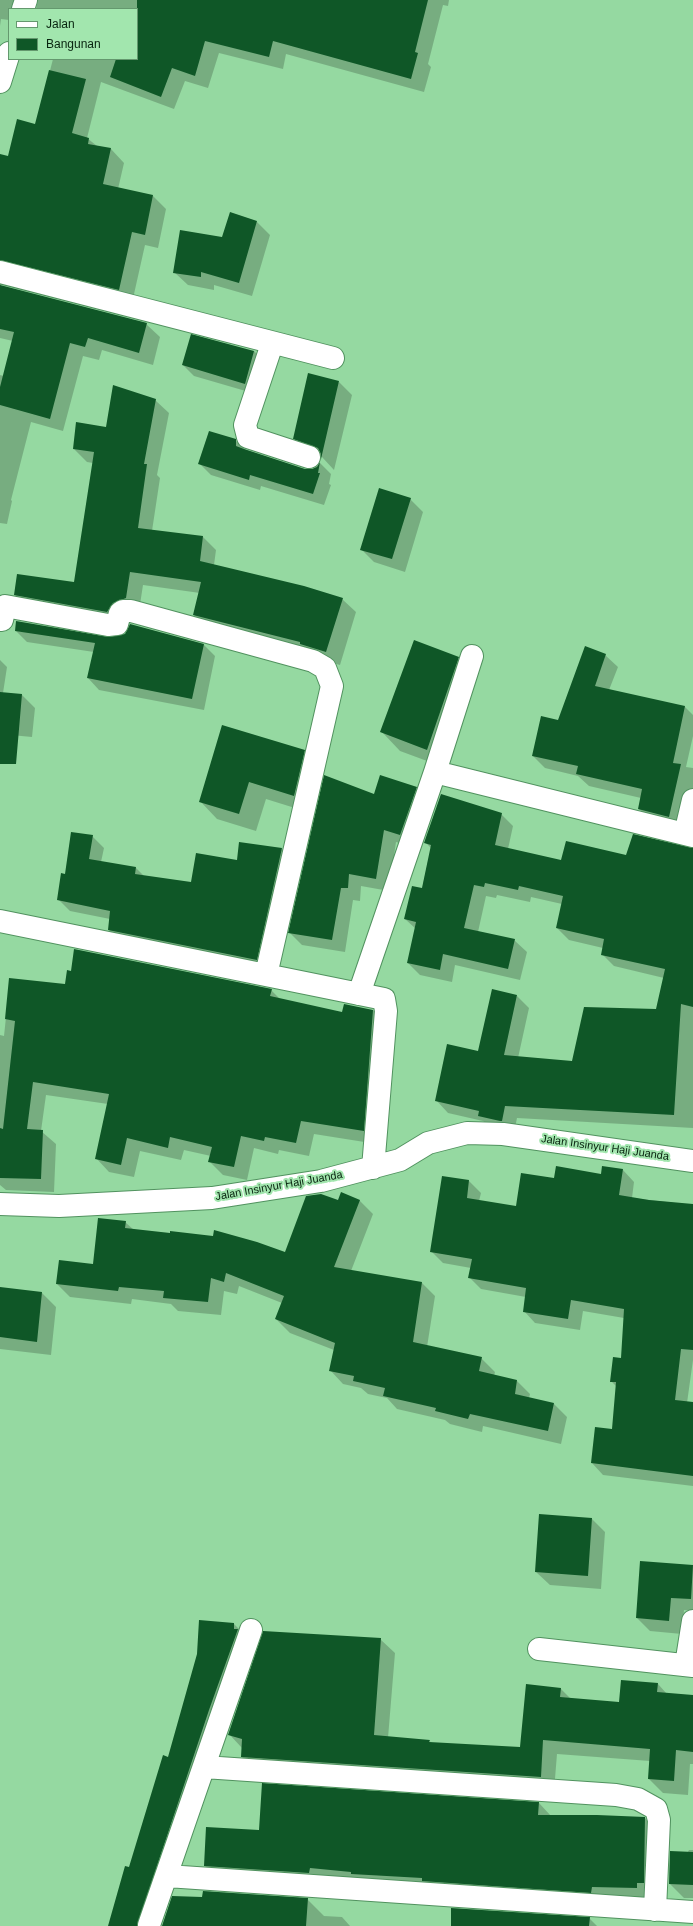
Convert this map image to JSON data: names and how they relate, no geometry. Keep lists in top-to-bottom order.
{
  "streets": {
    "street": ["Jalan Insinyur Haji Juanda"]
  },
  "legend": ["Jalan", "Bangunan"]
}
